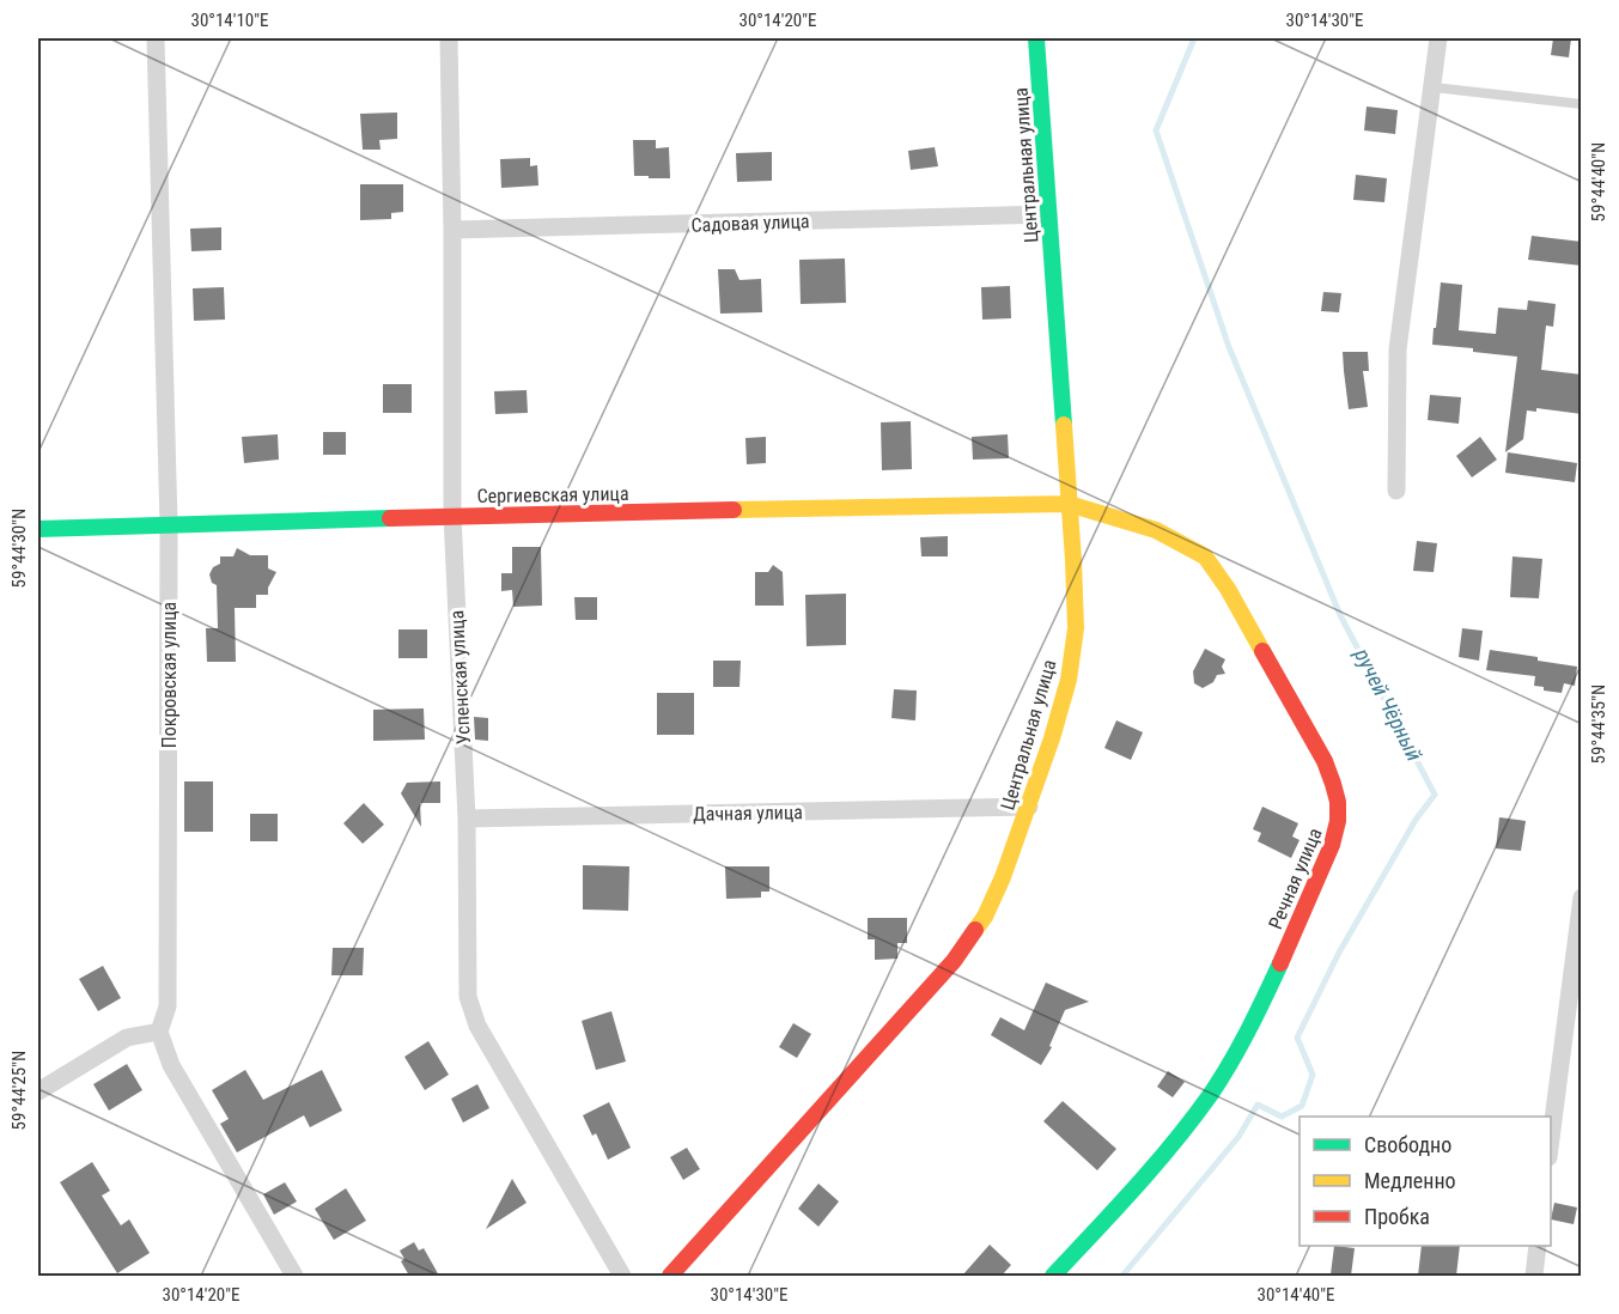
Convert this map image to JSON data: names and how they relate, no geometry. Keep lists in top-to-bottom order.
{
  "streets": {
    "street": [
      "Центральная улица",
      "Садовая улица",
      "Сергиевская улица",
      "Покровская улица",
      "Успенская улица",
      "Дачная улица",
      "Речная улица"
    ]
  },
  "crossings": [
    ["Центральная улица", "Садовая улица"],
    ["Центральная улица", "Сергиевская улица"],
    ["Центральная улица", "Дачная улица"],
    ["Центральная улица", "Речная улица"],
    ["Садовая улица", "Успенская улица"],
    ["Сергиевская улица", "Покровская улица"],
    ["Сергиевская улица", "Успенская улица"],
    ["Сергиевская улица", "Речная улица"],
    ["Успенская улица", "Дачная улица"]
  ],
  "water": ["ручей Чёрный"],
  "legend": ["Свободно", "Медленно", "Пробка"],
  "coordinates": [
    "30°14'10\"E",
    "30°14'20\"E",
    "30°14'30\"E",
    "59°44'40\"N",
    "59°44'30\"N",
    "59°44'35\"N",
    "59°44'25\"N",
    "30°14'40\"E"
  ]
}
